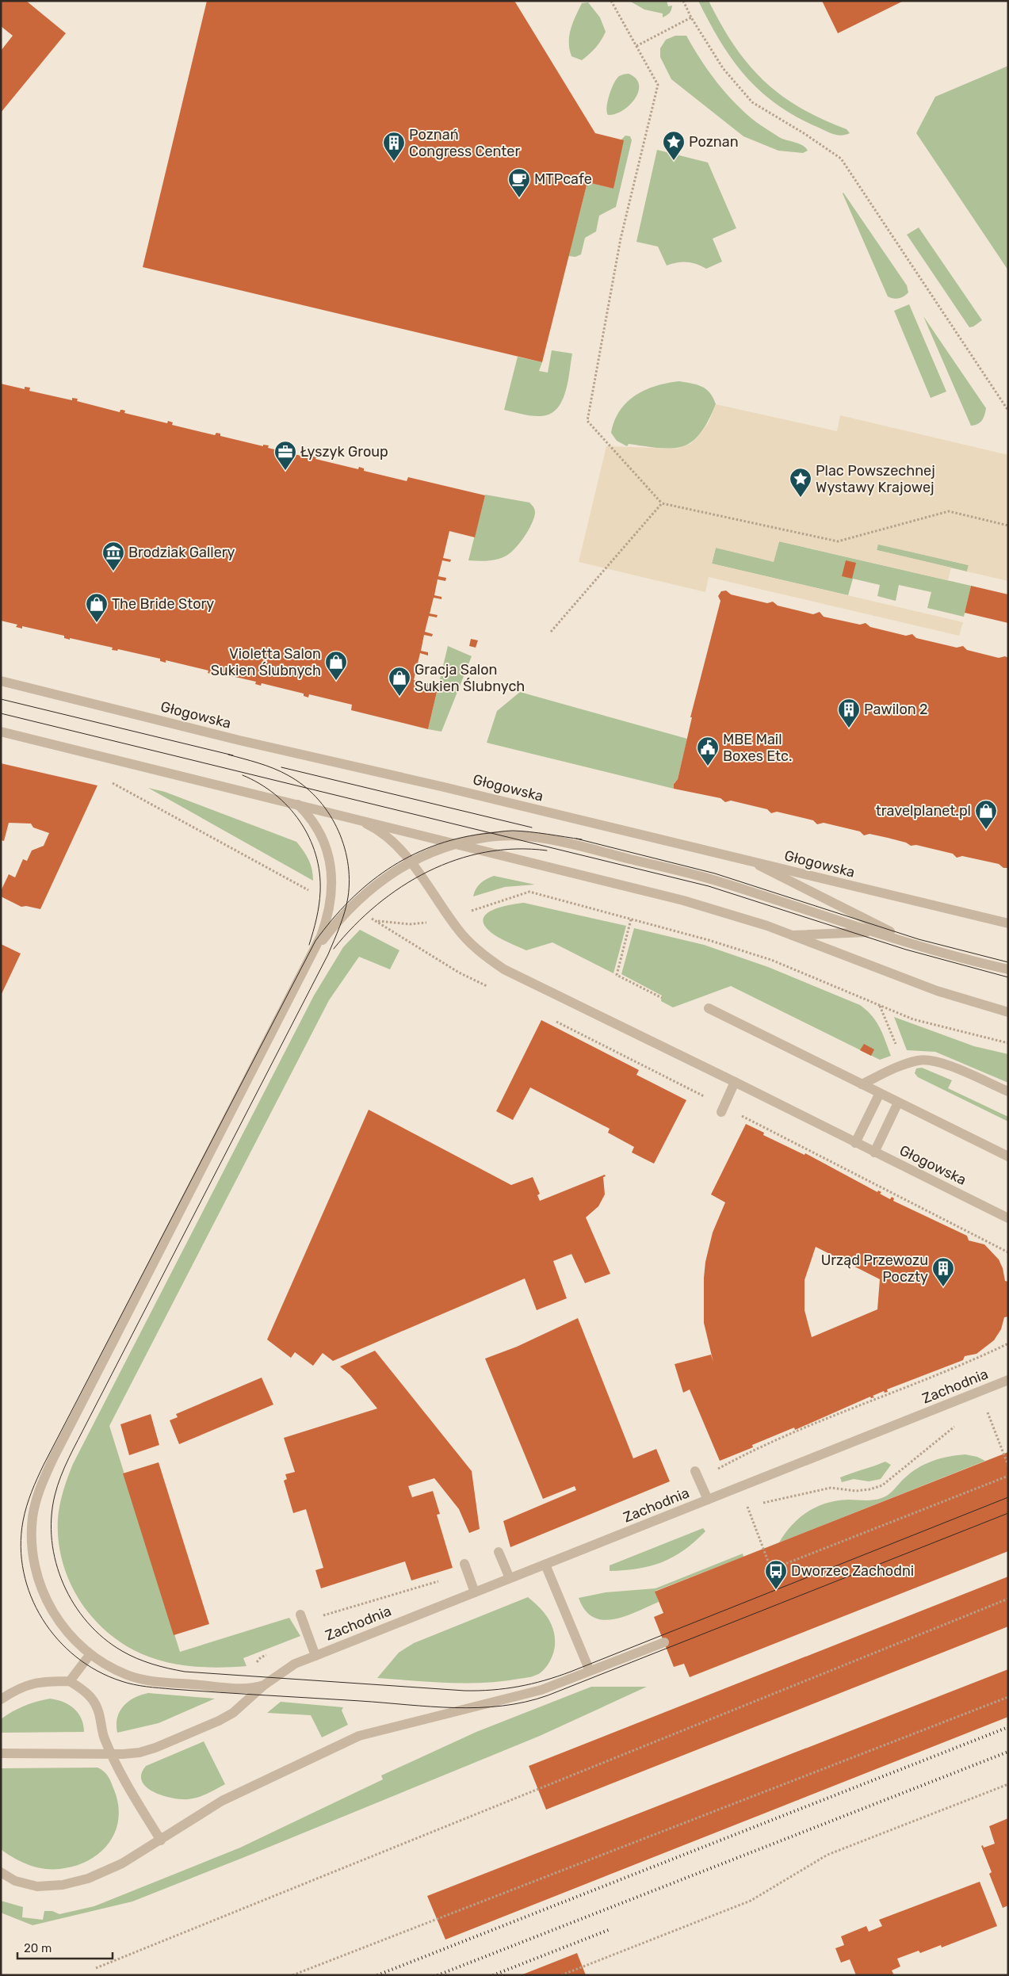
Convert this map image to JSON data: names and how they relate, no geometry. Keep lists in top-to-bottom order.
{
  "streets": {
    "street": ["Głogowska", "Zachodnia"]
  },
  "places": {
    "place": ["Poznan", "Plac Powszechnej Wystawy Krajowej"],
    "building": ["Poznań Congress Center", "Pawilon 2", "Urząd Przewozu Poczty"],
    "cafe": ["MTPcafe"],
    "office": ["Łyszyk Group"],
    "museum": ["Brodziak Gallery"],
    "shop": [
      "The Bride Story",
      "Violetta Salon Sukien Ślubnych",
      "Gracja Salon Sukien Ślubnych",
      "travelplanet.pl"
    ],
    "public building": ["MBE Mail Boxes Etc."],
    "bus stop": ["Dworzec Zachodni"]
  },
  "scale_bar": "20 m"
}
